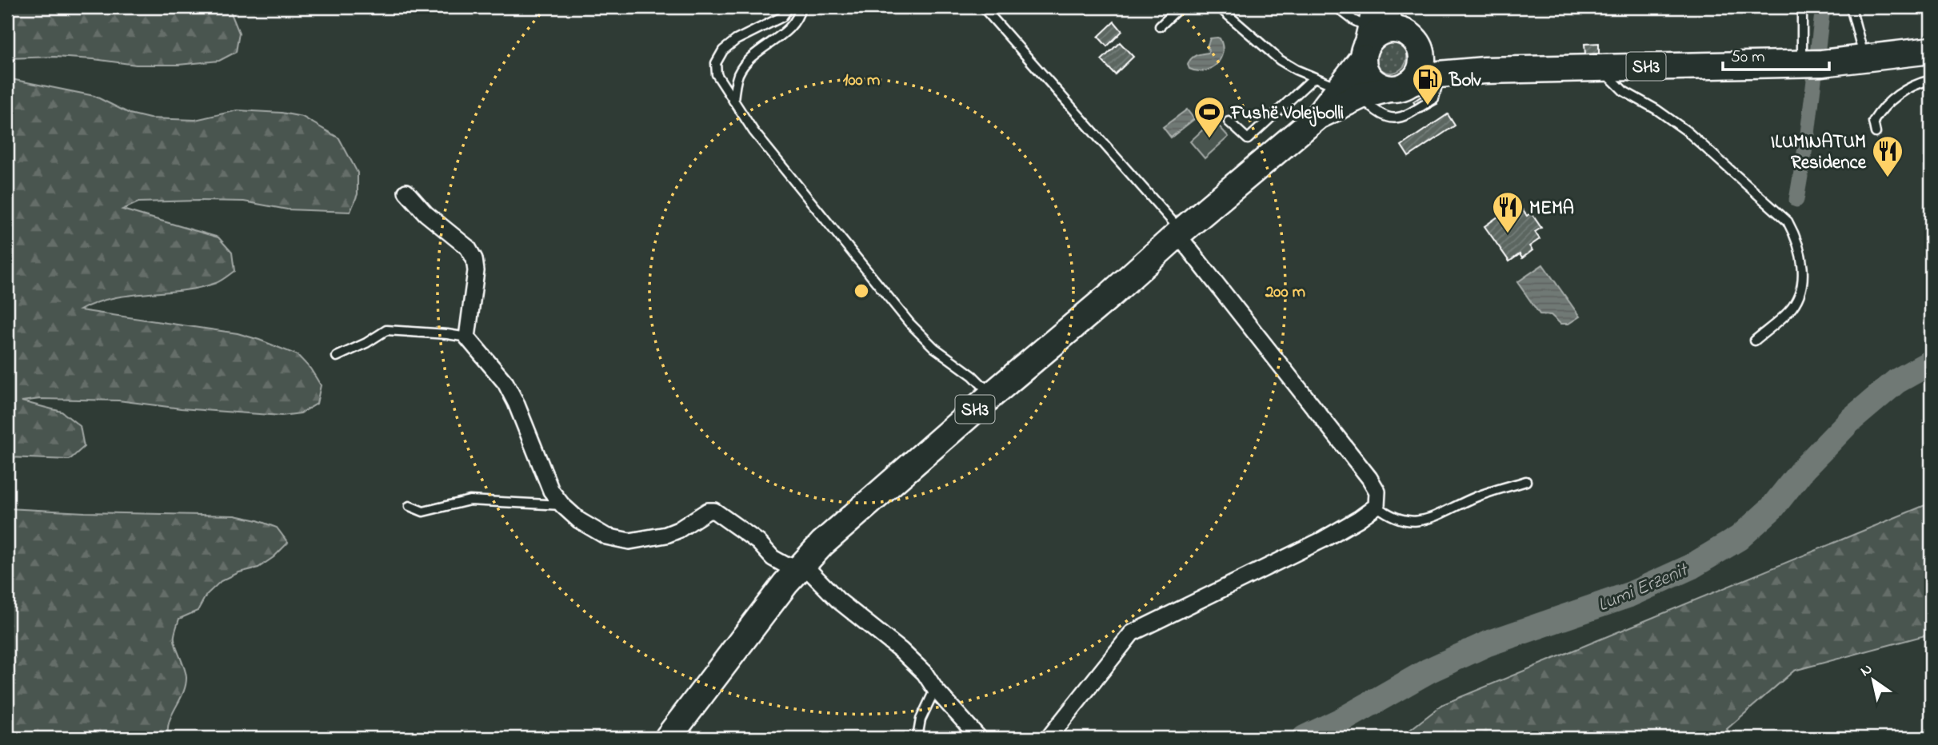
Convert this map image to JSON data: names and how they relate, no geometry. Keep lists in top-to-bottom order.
{
  "streets": {
    "main road": ["SH3"]
  },
  "water": ["Lumi Erzenit"],
  "places": {
    "fuel station": ["Bolv"],
    "sports": ["Fushë Volejbolli"],
    "restaurant": ["ILUMINATUM Residence", "MEMA"]
  },
  "scale_bar": "50 m",
  "north": "top left",
  "rings": ["100 m", "200 m"]
}
